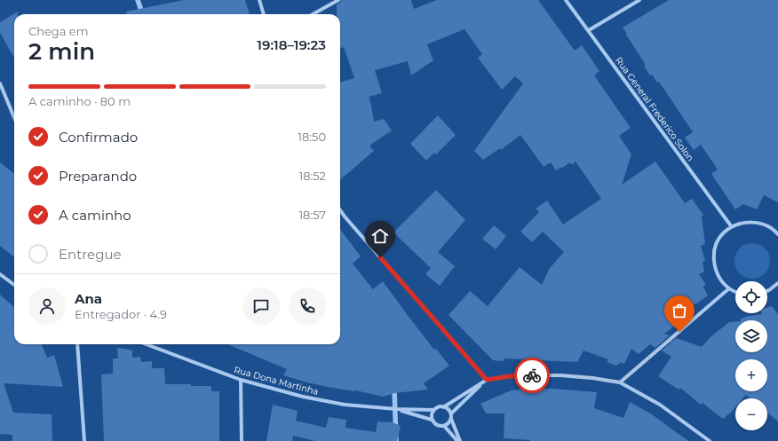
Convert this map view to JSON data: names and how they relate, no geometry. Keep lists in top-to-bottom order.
{
  "streets": {
    "street": ["Rua General Frederico Solon", "Rua Dona Martinha"]
  },
  "page": {
    "heading": ["2 min", "Chega em", "19:18–19:23"],
    "panel": ["Ana", "Entregador · 4.9"],
    "bar": "A caminho · 80 m",
    "list": [
      ["Confirmado", "18:50"],
      ["Preparando", "18:52"],
      ["A caminho", "18:57"],
      "Entregue"
    ],
    "map_buttons": ["+", "−"]
  }
}
